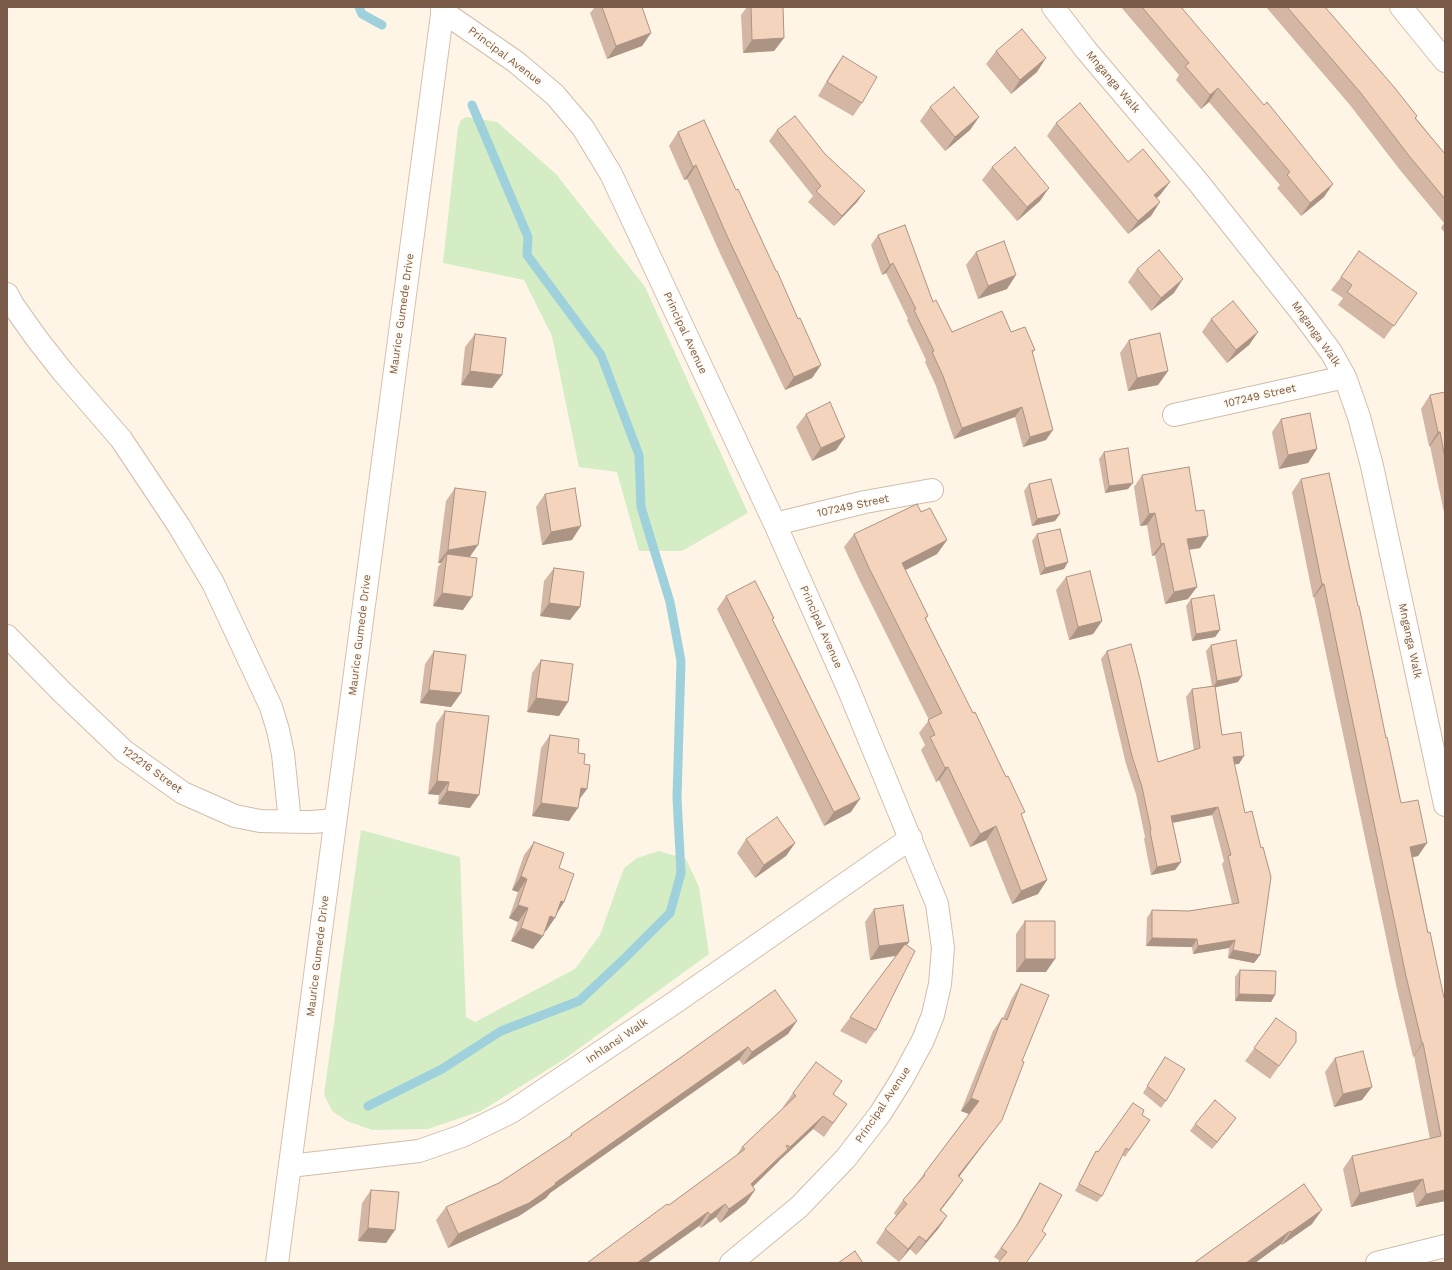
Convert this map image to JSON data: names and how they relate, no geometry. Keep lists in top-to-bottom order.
{
  "streets": {
    "street": [
      "Principal Avenue",
      "Mnganga Walk",
      "Maurice Gumede Drive",
      "107249 Street",
      "122216 Street",
      "Inhlansi Walk"
    ]
  },
  "crossings": [
    ["Principal Avenue", "Maurice Gumede Drive"],
    ["Principal Avenue", "107249 Street"],
    ["Principal Avenue", "Inhlansi Walk"],
    ["Mnganga Walk", "107249 Street"],
    ["Maurice Gumede Drive", "122216 Street"],
    ["Maurice Gumede Drive", "Inhlansi Walk"]
  ]
}
